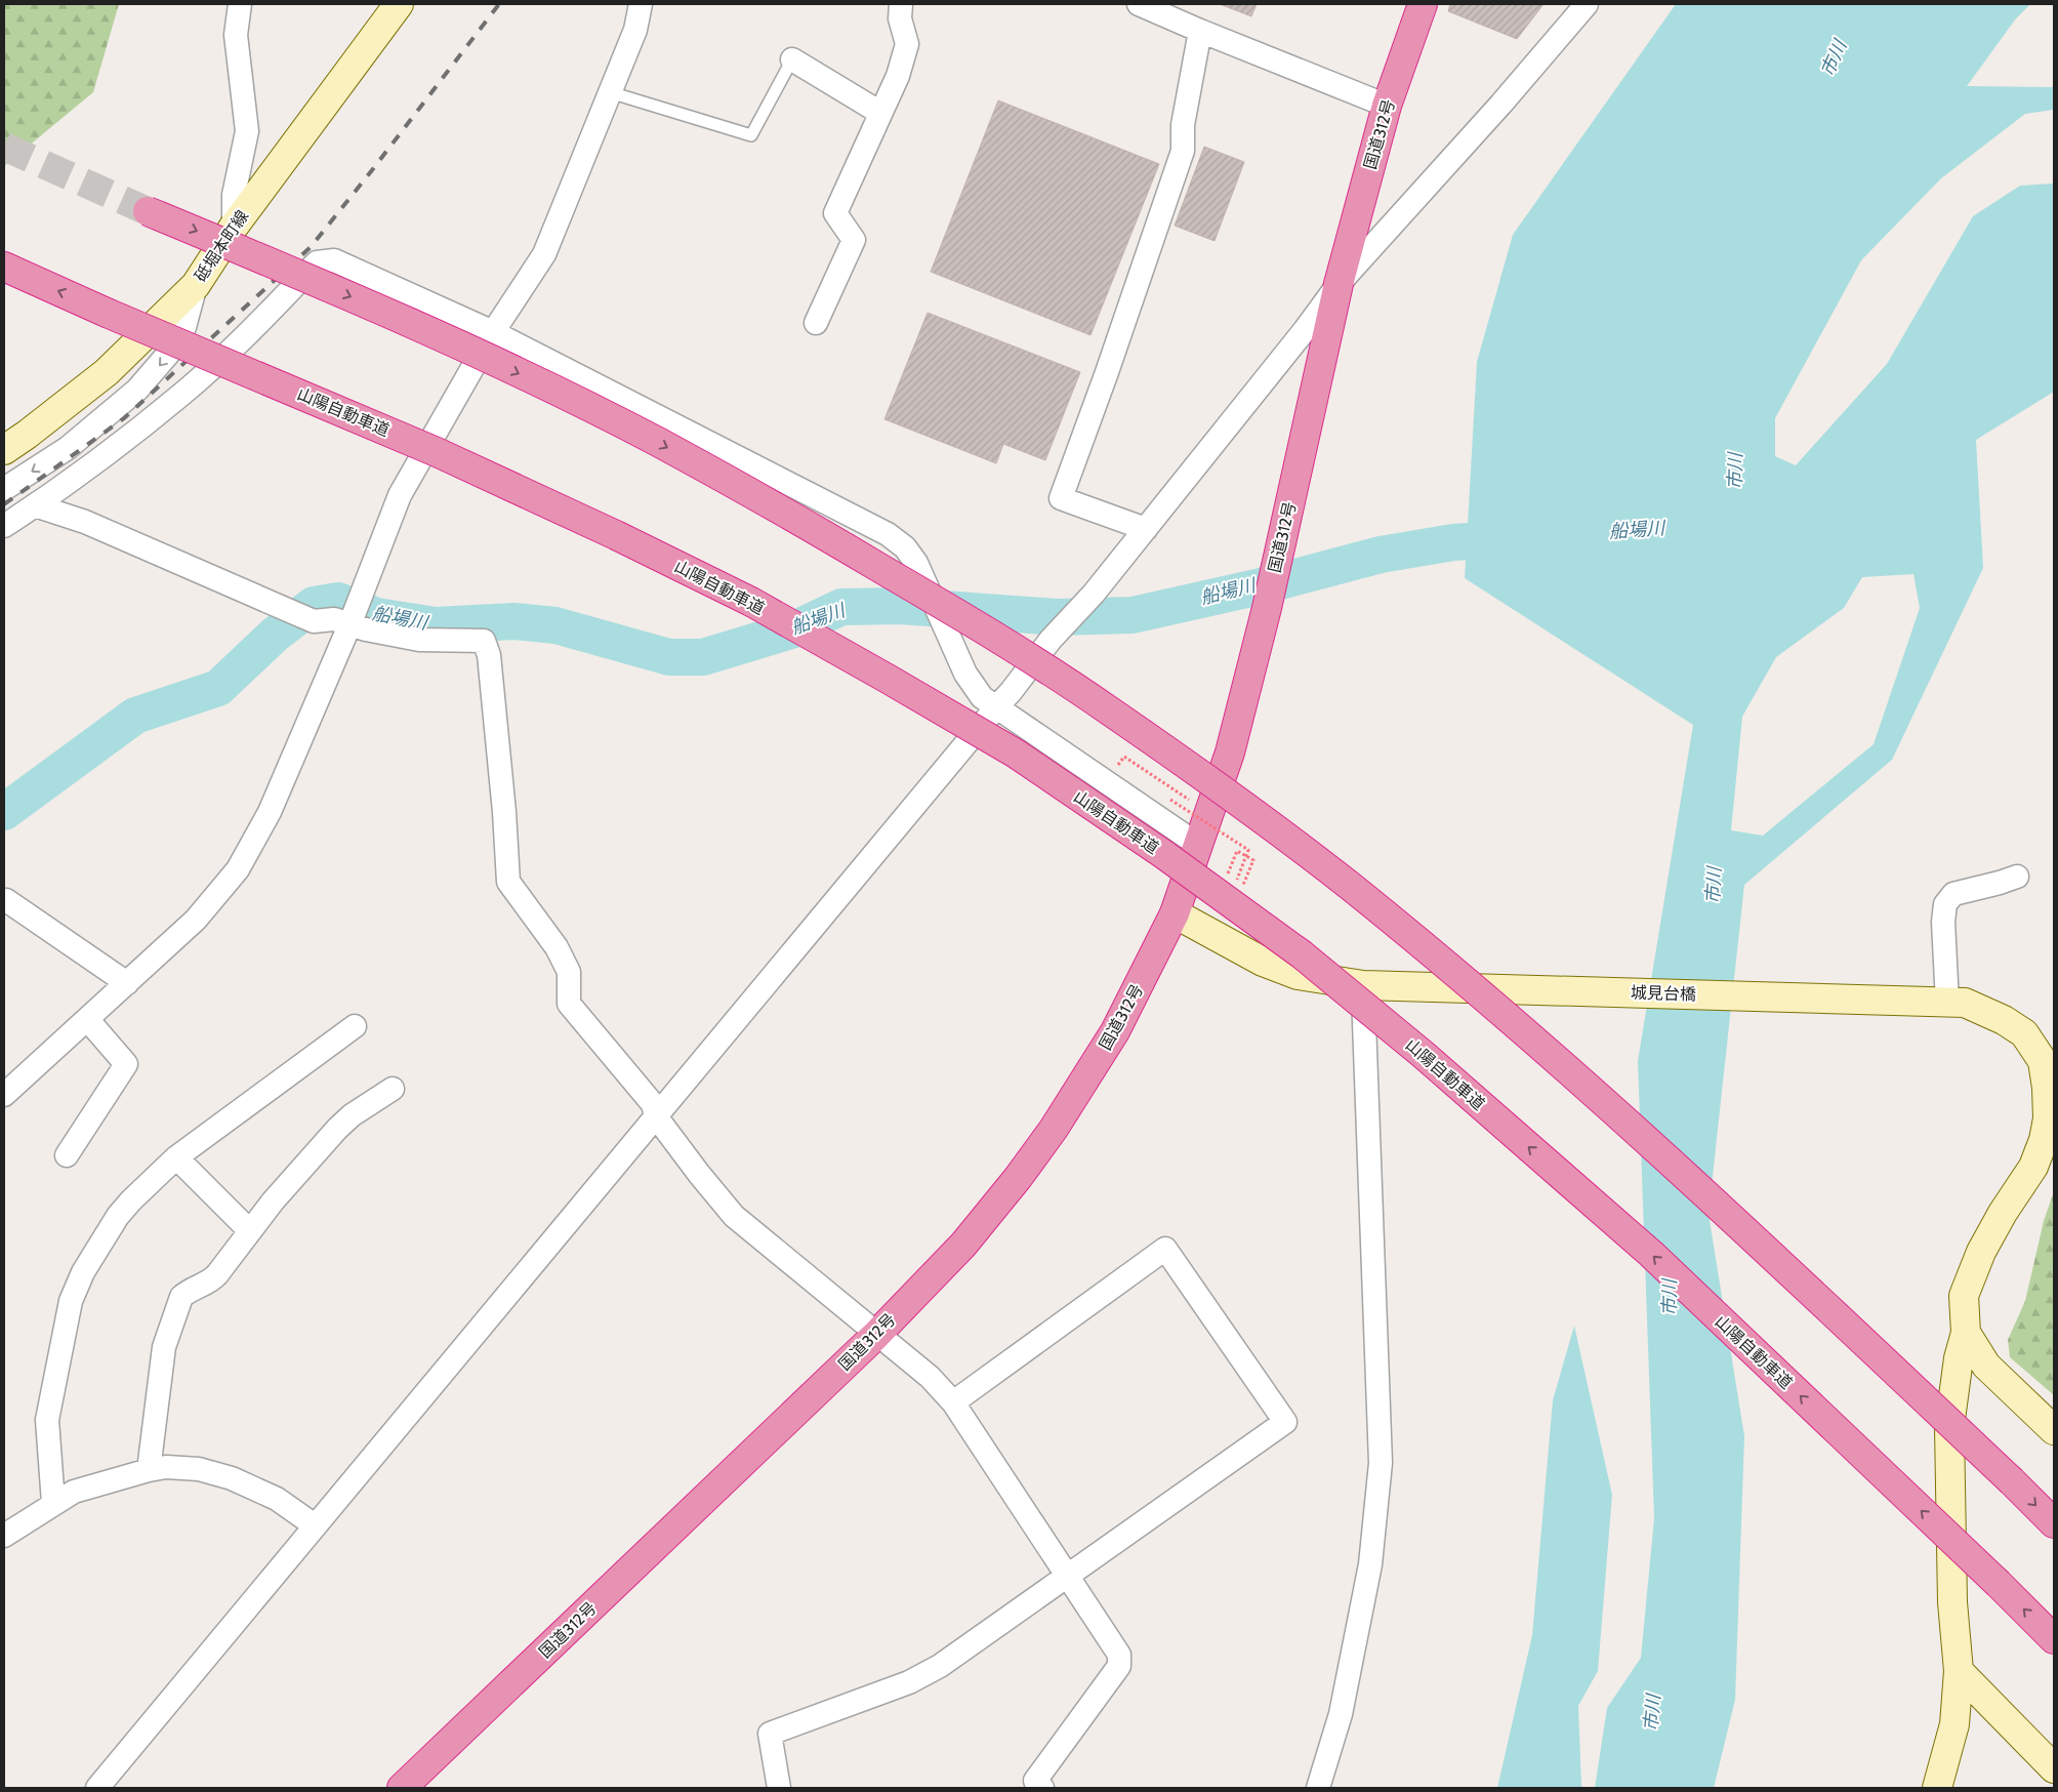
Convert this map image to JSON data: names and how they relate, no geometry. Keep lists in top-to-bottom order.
{
  "streets": {
    "highway": ["国道312号", "山陽自動車道"],
    "street": ["砥堀本町線", "城見台橋"]
  },
  "crossings": [
    ["国道312号", "城見台橋"]
  ],
  "water": ["市川", "船場川"]
}
